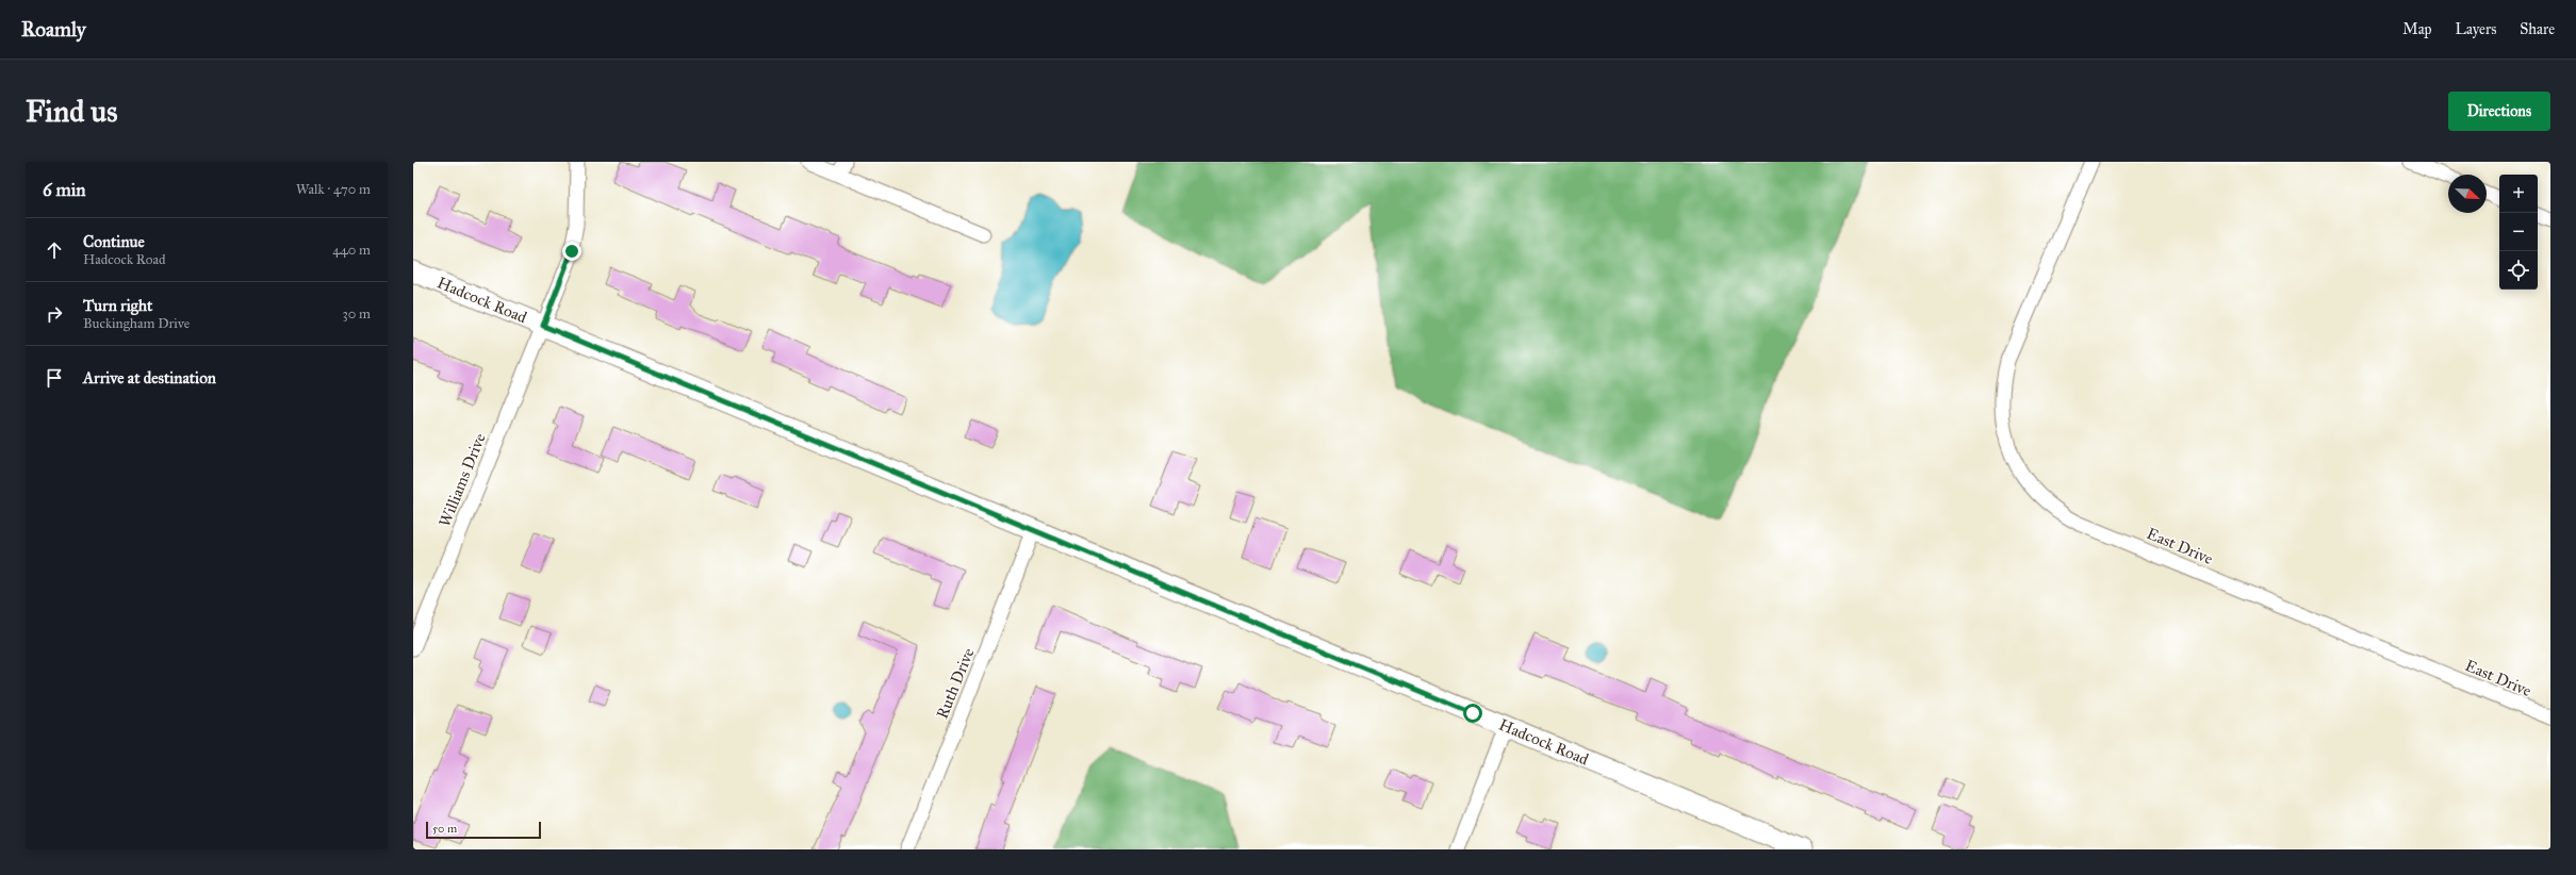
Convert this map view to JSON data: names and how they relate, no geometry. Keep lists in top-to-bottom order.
{
  "streets": {
    "street": [
      "Hadcock Road",
      "Williams Drive",
      "East Drive",
      "Ruth Drive"
    ]
  },
  "crossings": [
    ["Hadcock Road", "Williams Drive"],
    ["Hadcock Road", "Ruth Drive"]
  ],
  "scale_bar": "50 m",
  "north": "bottom right",
  "page": {
    "header": "Roamly",
    "nav": ["Map", "Layers", "Share"],
    "buttons": "Directions",
    "title": "Find us",
    "heading": ["6 min", "Walk · 470 m"],
    "map_buttons": ["+", "−"],
    "list": [
      ["Continue", "Hadcock Road", "440 m"],
      ["Turn right", "Buckingham Drive", "30 m"],
      "Arrive at destination"
    ],
    "scale": "50 m"
  }
}
